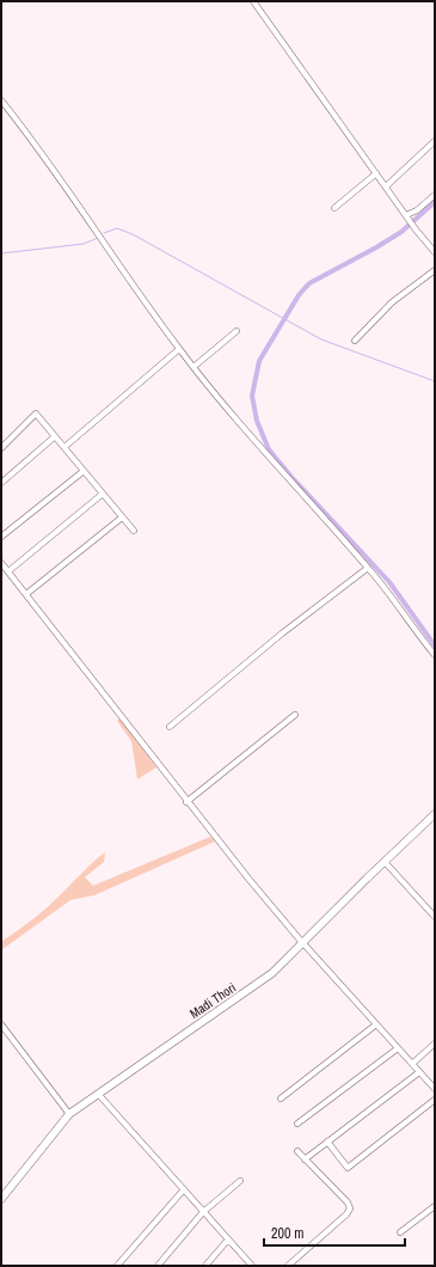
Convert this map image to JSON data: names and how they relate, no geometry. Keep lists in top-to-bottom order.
{
  "streets": {
    "main road": ["Madi Thori"]
  },
  "scale_bar": "200 m"
}
